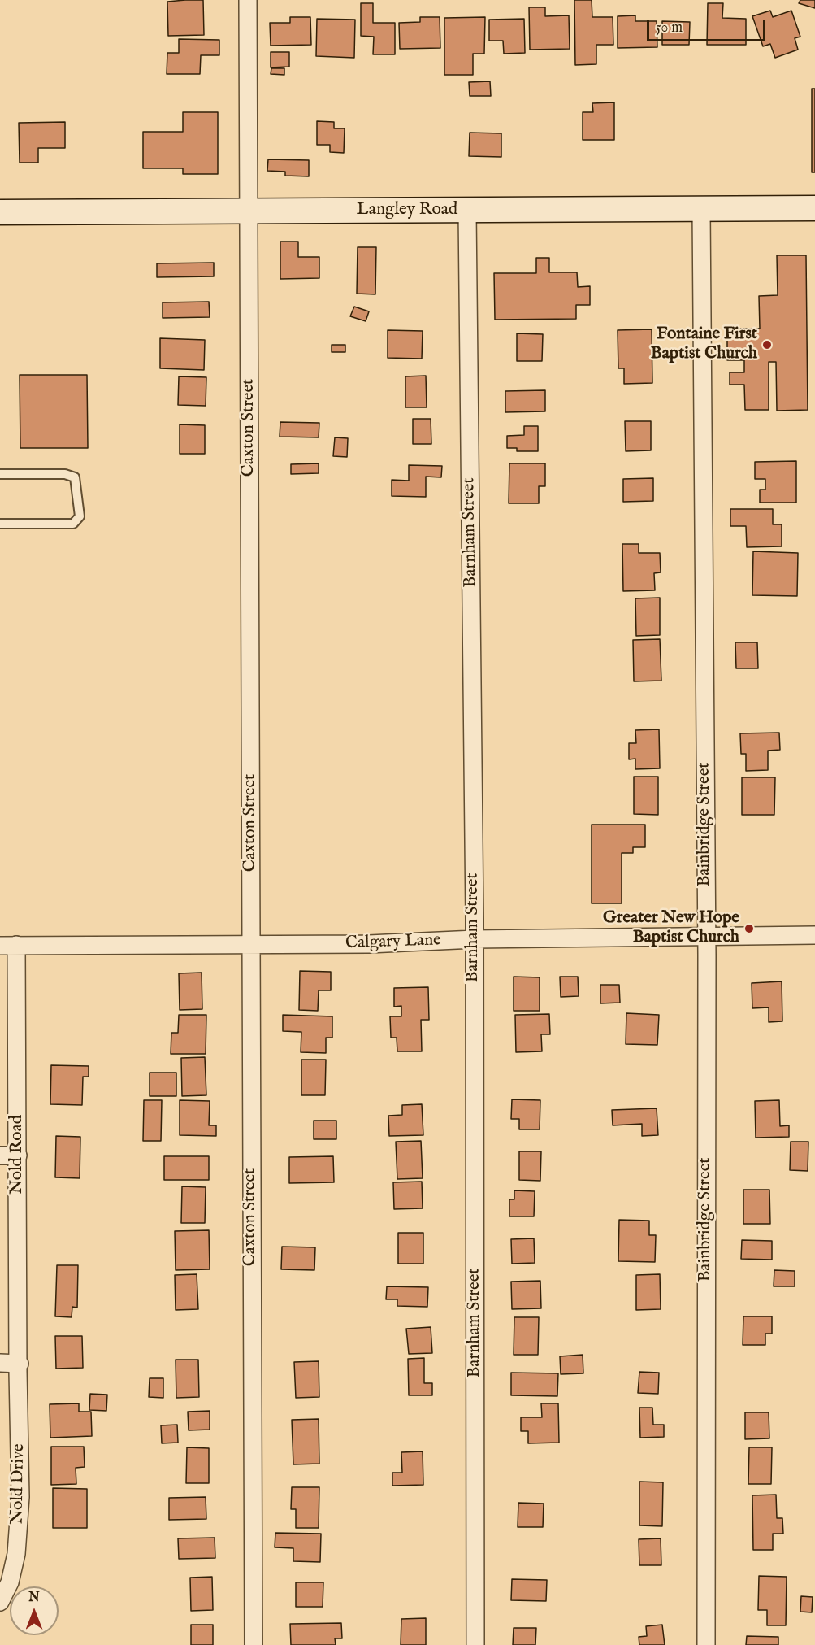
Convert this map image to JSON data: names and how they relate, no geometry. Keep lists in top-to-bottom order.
{
  "streets": {
    "street": [
      "Langley Road",
      "Caxton Street",
      "Barnham Street",
      "Bainbridge Street",
      "Calgary Lane",
      "Nold Road",
      "Nold Drive"
    ]
  },
  "crossings": [
    ["Langley Road", "Caxton Street"],
    ["Langley Road", "Barnham Street"],
    ["Langley Road", "Bainbridge Street"],
    ["Caxton Street", "Calgary Lane"],
    ["Barnham Street", "Calgary Lane"],
    ["Bainbridge Street", "Calgary Lane"],
    ["Calgary Lane", "Nold Road"],
    ["Nold Road", "Nold Drive"]
  ],
  "places": ["Fontaine First Baptist Church", "Greater New Hope Baptist Church"],
  "scale_bar": "50 m",
  "north": "top"
}
